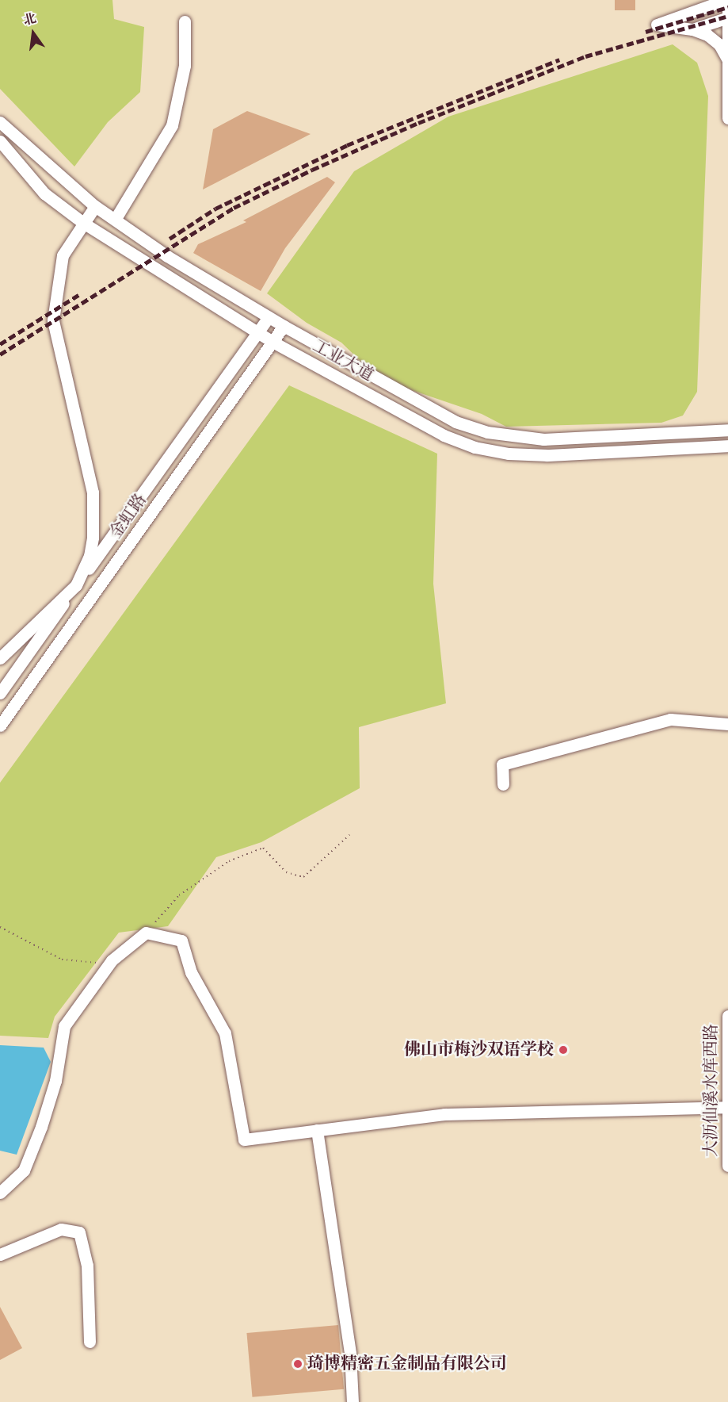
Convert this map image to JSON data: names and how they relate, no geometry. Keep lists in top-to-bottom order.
{
  "streets": {
    "street": ["工业大道", "金虹路", "大沥仙溪水库西路"]
  },
  "crossings": [
    ["工业大道", "金虹路"]
  ],
  "places": ["佛山市梅沙双语学校", "琦博精密五金制品有限公司"],
  "north": "top"
}
